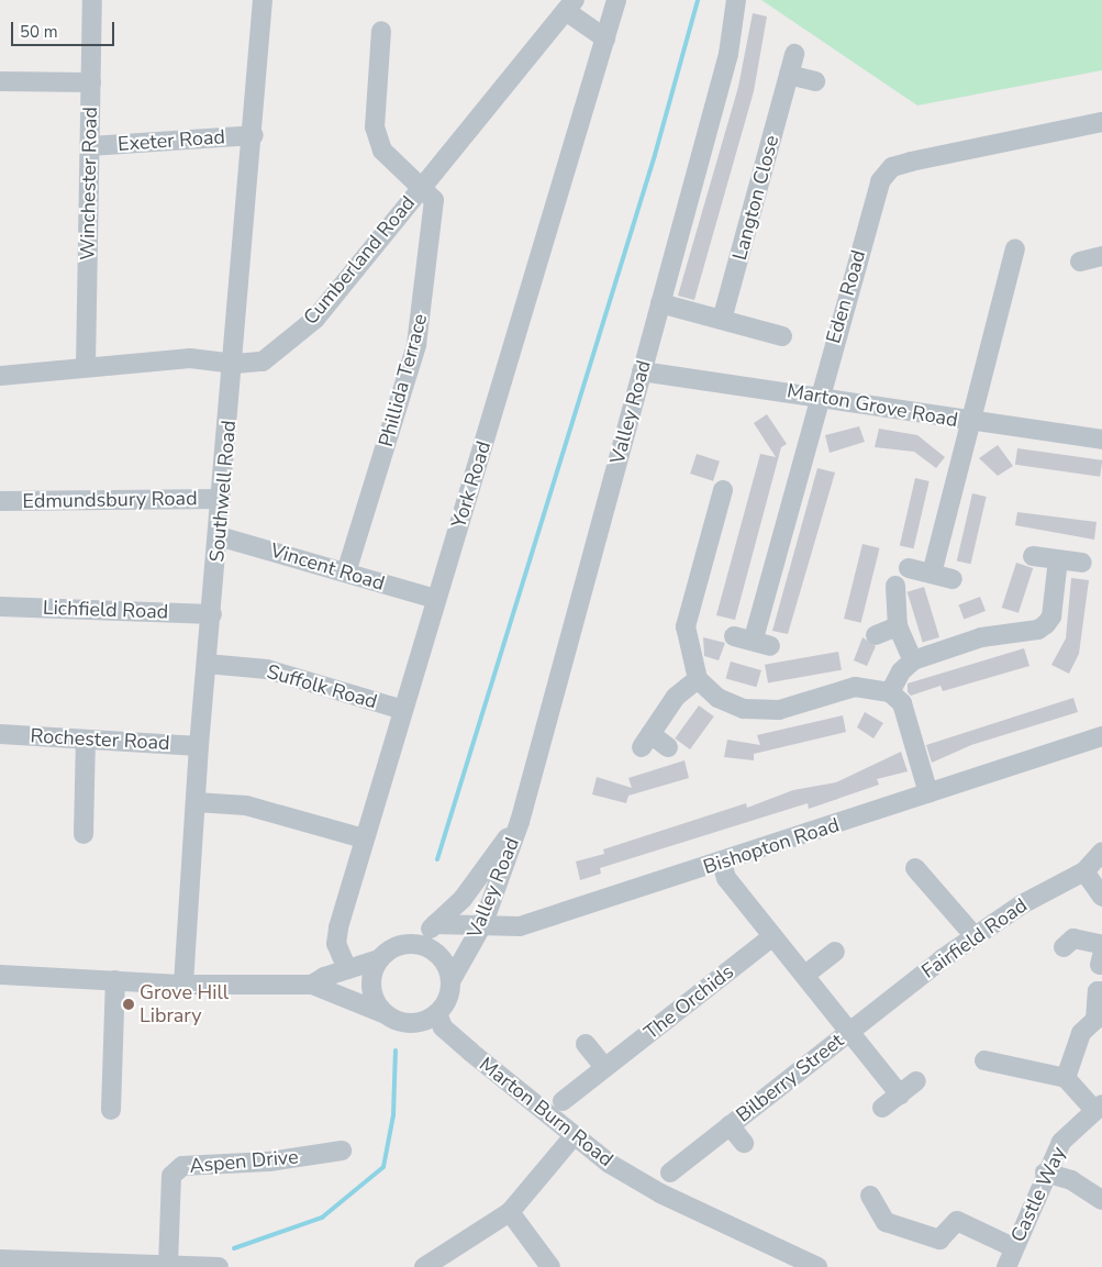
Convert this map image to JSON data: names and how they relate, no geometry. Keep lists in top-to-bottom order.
{
  "streets": {
    "street": [
      "Exeter Road",
      "Winchester Road",
      "Langton Close",
      "Cumberland Road",
      "Eden Road",
      "Phillida Terrace",
      "Marton Grove Road",
      "Valley Road",
      "York Road",
      "Southwell Road",
      "Edmundsbury Road",
      "Vincent Road",
      "Lichfield Road",
      "Suffolk Road",
      "Rochester Road",
      "Bishopton Road",
      "Fairfield Road",
      "The Orchids",
      "Bilberry Street",
      "Marton Burn Road",
      "Aspen Drive",
      "Castle Way"
    ]
  },
  "crossings": [
    ["Exeter Road", "Winchester Road"],
    ["Exeter Road", "Southwell Road"],
    ["Winchester Road", "Cumberland Road"],
    ["Cumberland Road", "Phillida Terrace"],
    ["Cumberland Road", "Southwell Road"],
    ["Eden Road", "Marton Grove Road"],
    ["Phillida Terrace", "Vincent Road"],
    ["Marton Grove Road", "Valley Road"],
    ["Valley Road", "Bishopton Road"],
    ["Valley Road", "Marton Burn Road"],
    ["York Road", "Vincent Road"],
    ["York Road", "Suffolk Road"],
    ["Southwell Road", "Edmundsbury Road"],
    ["Southwell Road", "Vincent Road"],
    ["Southwell Road", "Lichfield Road"],
    ["Southwell Road", "Suffolk Road"],
    ["Southwell Road", "Rochester Road"],
    ["Fairfield Road", "Bilberry Street"]
  ],
  "places": ["Grove Hill Library"],
  "scale_bar": "50 m"
}
